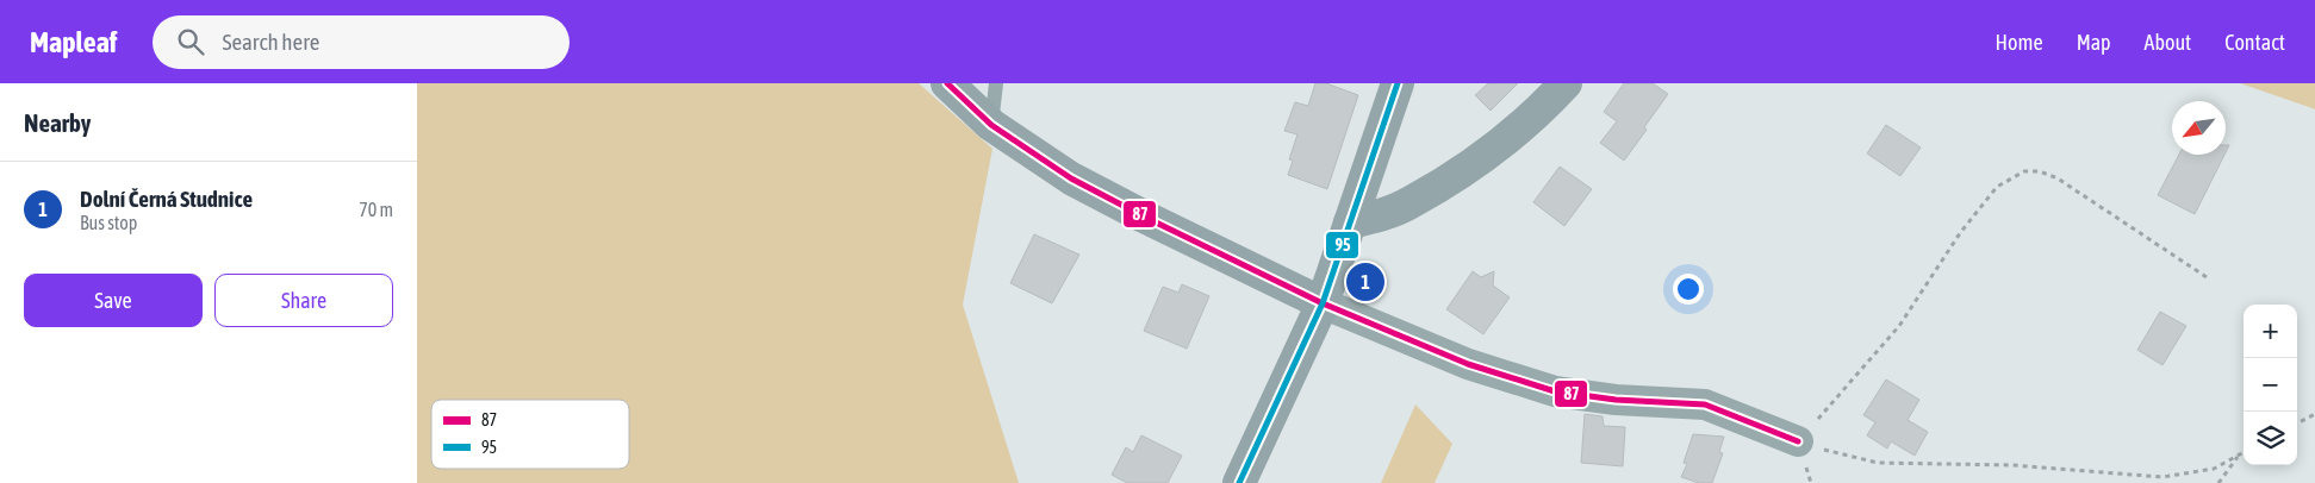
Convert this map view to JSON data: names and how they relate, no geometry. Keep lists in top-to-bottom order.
{
  "lines": ["transit line 87", "transit line 95"],
  "legend": ["87", "95"],
  "north": "bottom left",
  "page": {
    "header": "Mapleaf",
    "search": "Search here",
    "nav": [
      "Home",
      "Map",
      "About",
      "Contact"
    ],
    "heading": "Nearby",
    "list": [
      {
        "mark": "1",
        "name": "Dolní Černá Studnice",
        "note": "Bus stop",
        "value": "70 m"
      }
    ],
    "buttons": ["Save", "Share"],
    "pins": "1",
    "map_buttons": ["+", "−"]
  }
}
